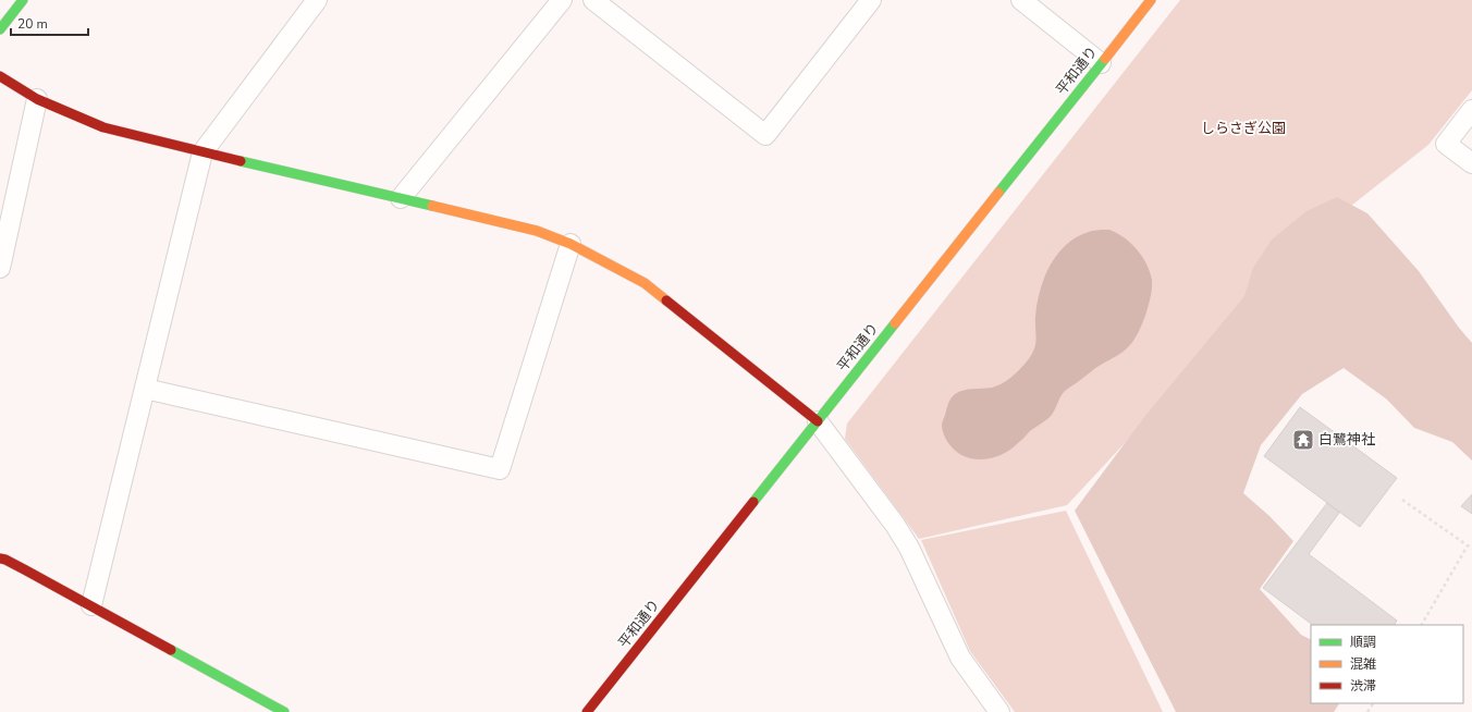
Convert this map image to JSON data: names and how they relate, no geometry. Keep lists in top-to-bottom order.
{
  "streets": {
    "street": ["平和通り"]
  },
  "parks": ["しらさぎ公園"],
  "places": {
    "temple": ["白鷺神社"]
  },
  "legend": ["順調", "混雑", "渋滞"],
  "scale_bar": "20 m"
}
